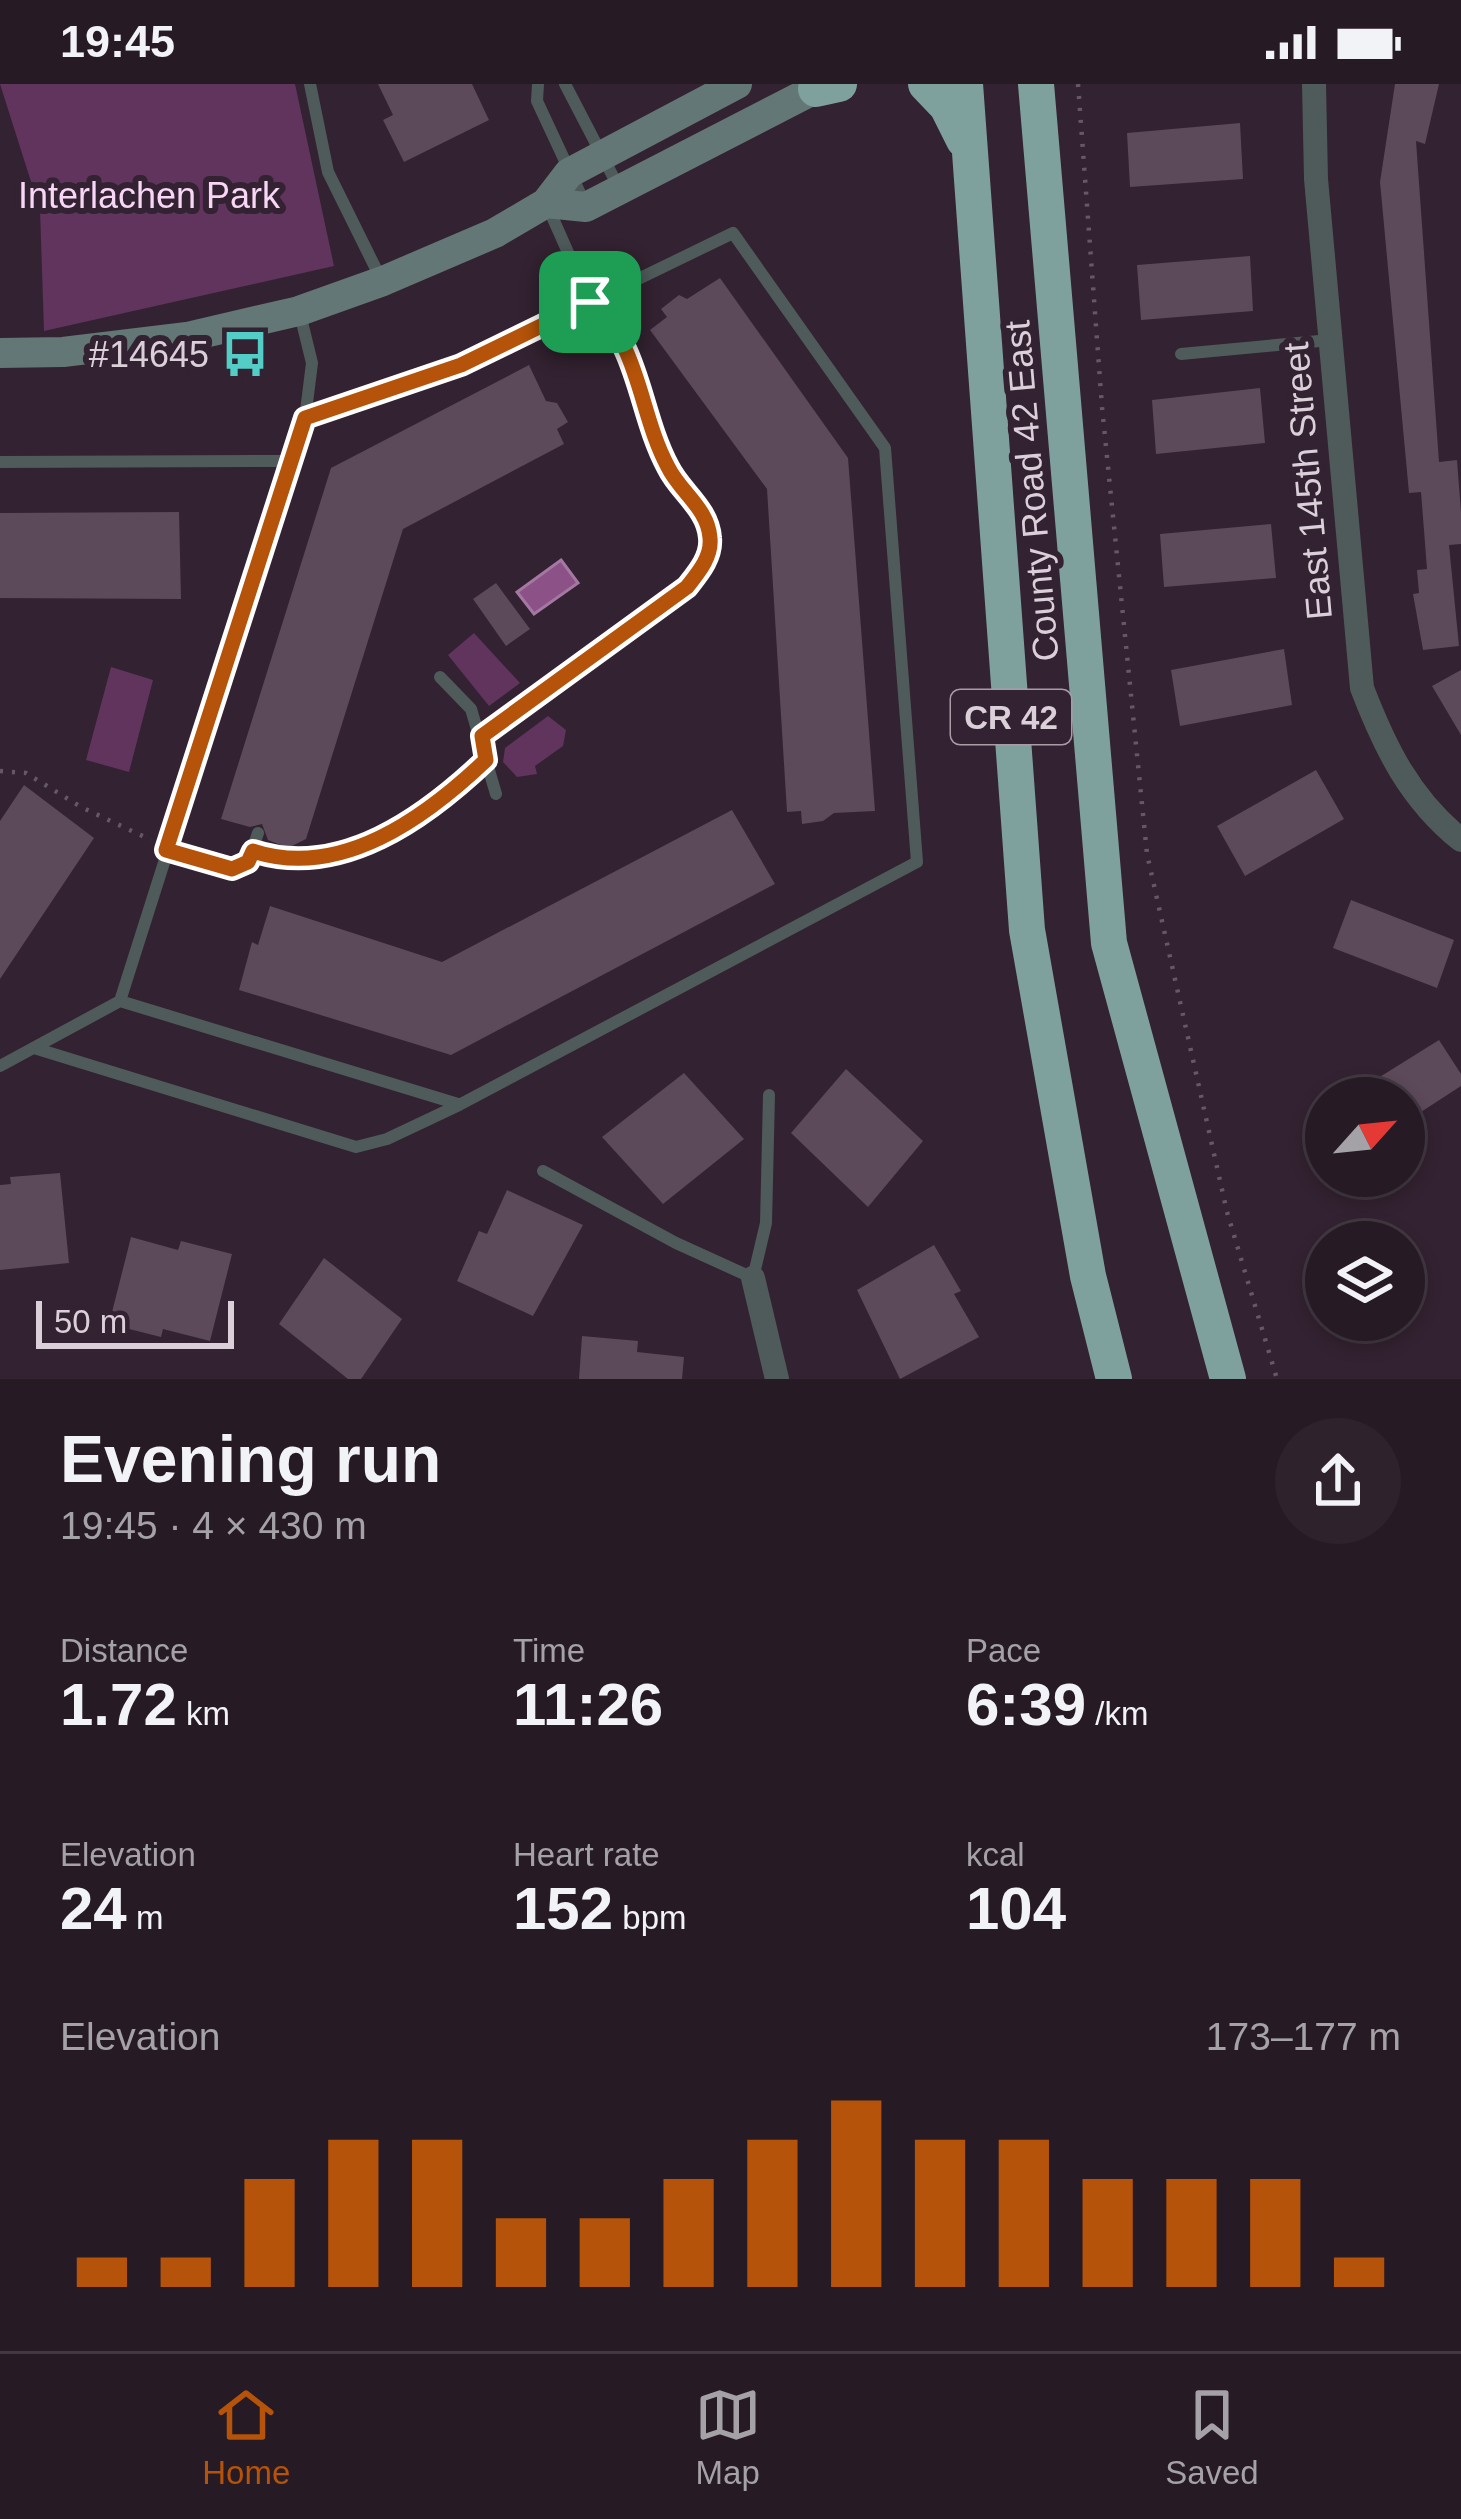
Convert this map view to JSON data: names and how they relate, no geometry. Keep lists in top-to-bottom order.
{
  "streets": {
    "highway": ["County Road 42 East", "CR 42"],
    "street": ["East 145th Street"]
  },
  "parks": ["Interlachen Park"],
  "places": {
    "bus stop": ["#14645"]
  },
  "scale_bar": "50 m",
  "north": "top right",
  "page": {
    "status": "19:45",
    "scale": "50 m",
    "heading": ["Evening run", "19:45 · 4 × 430 m"],
    "stats": [
      ["Distance", "1.72 km"],
      ["Time", "11:26"],
      ["Pace", "6:39 /km"],
      ["Elevation", "24 m"],
      ["Heart rate", "152 bpm"],
      ["kcal", "104"]
    ],
    "chart": ["Elevation", "173–177 m"],
    "tabs": ["Home", "Map", "Saved"]
  }
}
